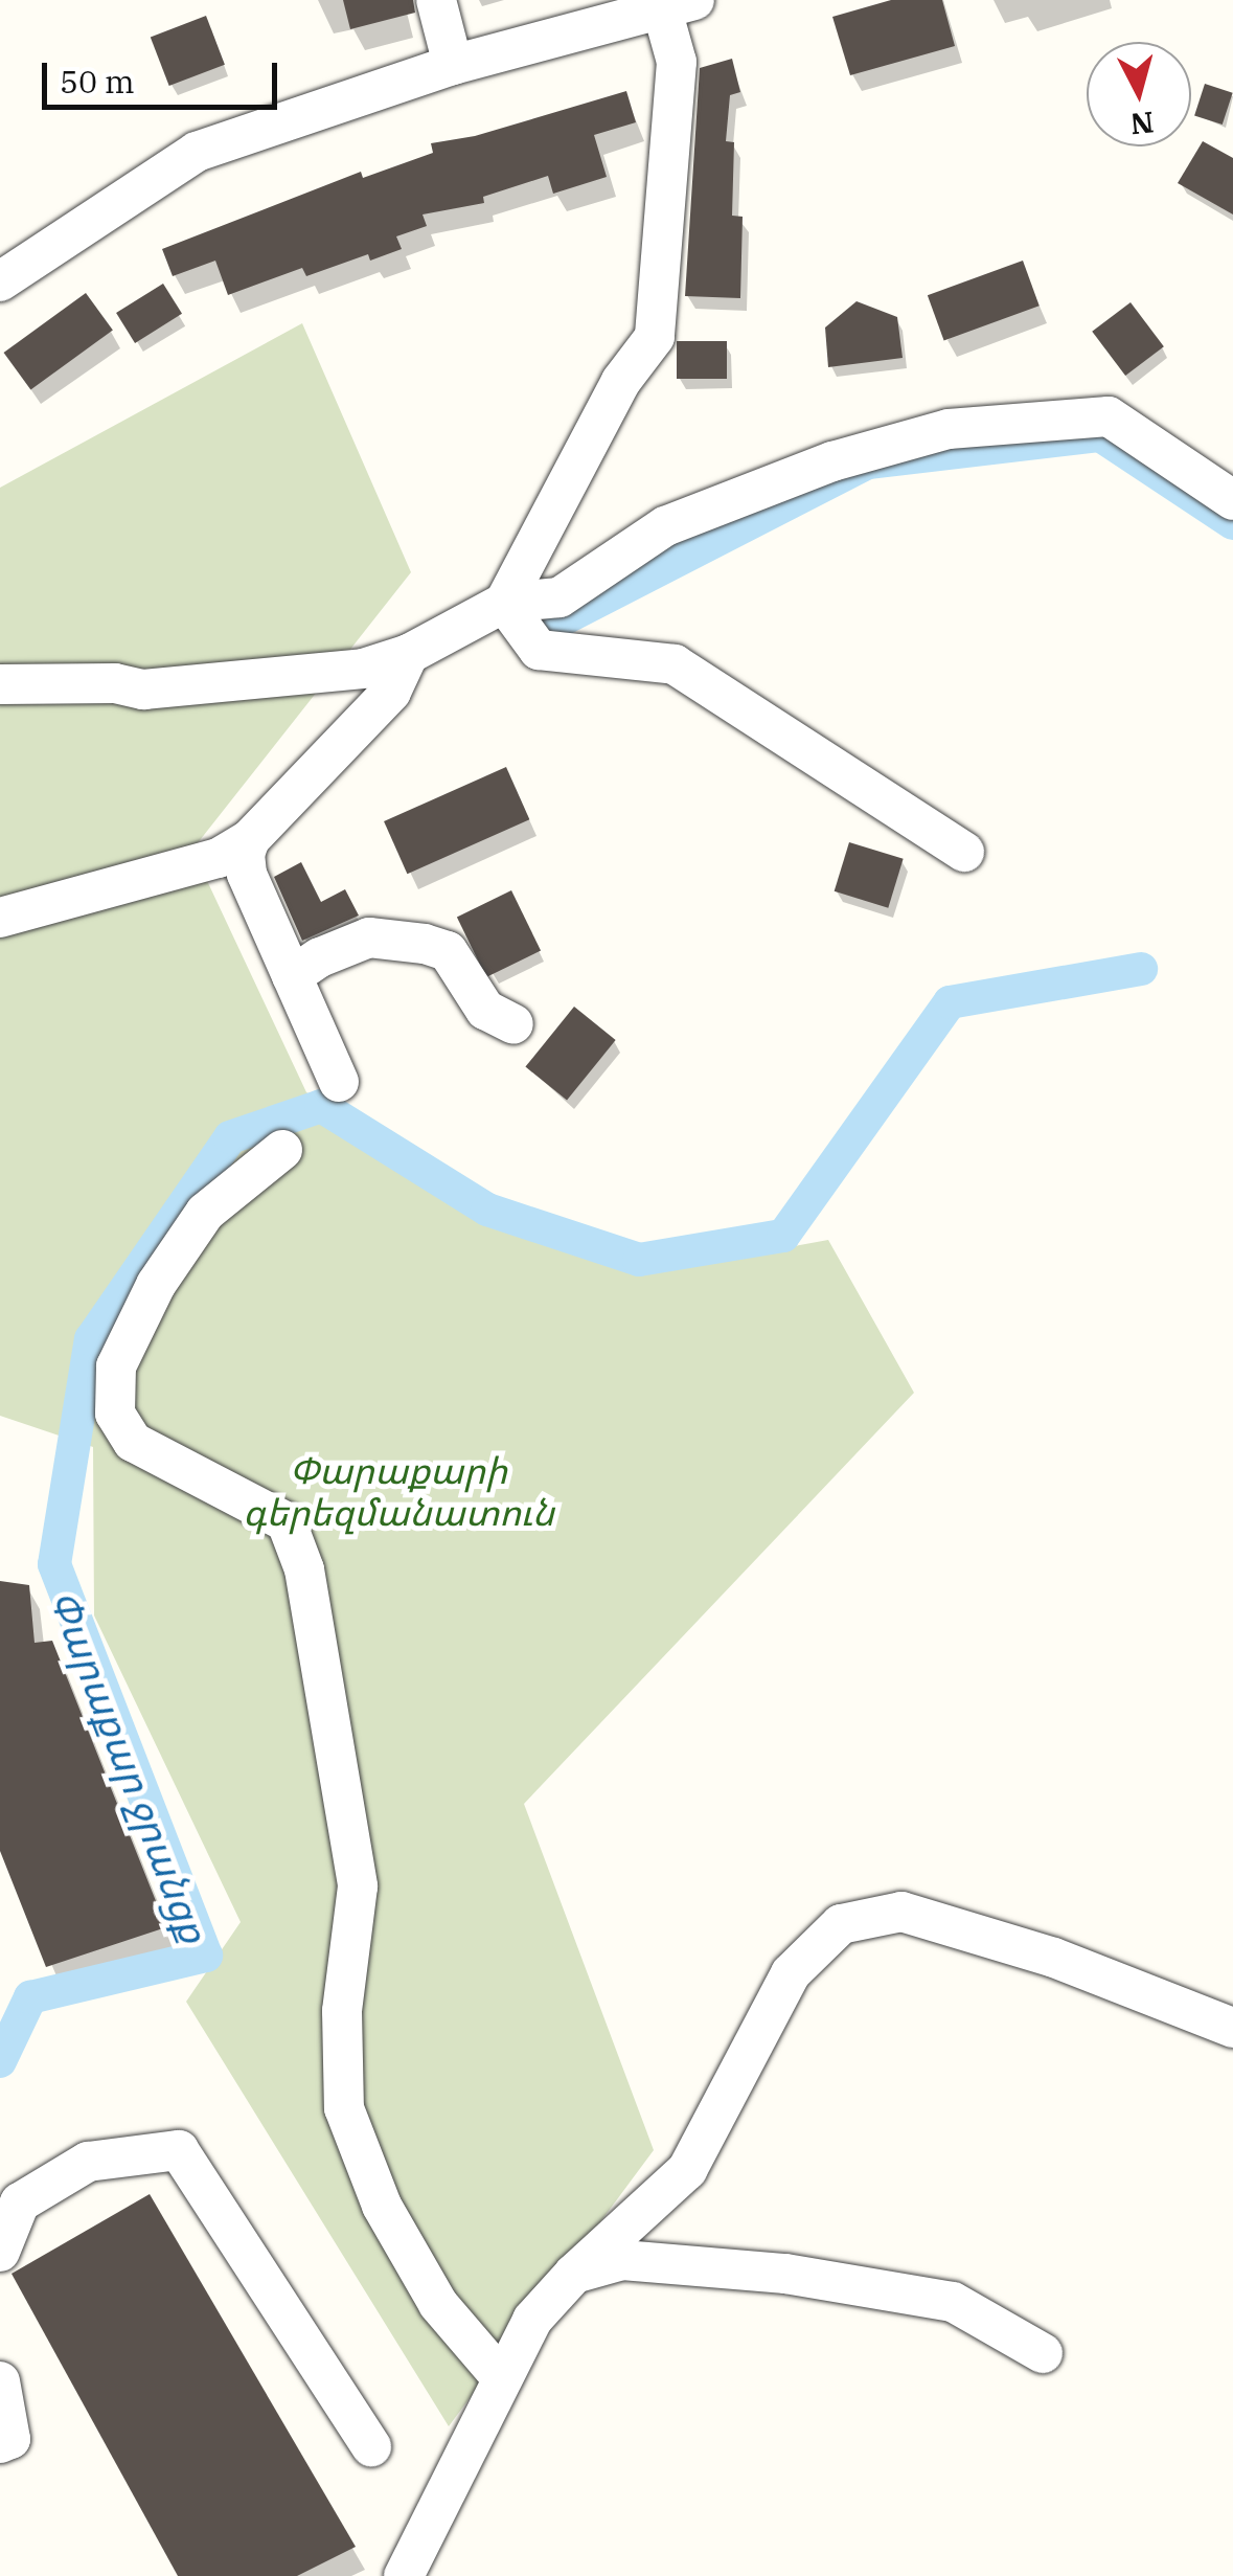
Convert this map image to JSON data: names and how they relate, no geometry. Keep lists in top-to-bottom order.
{
  "water": ["Փարաքար ջրանցք"],
  "parks": ["Փարաքարի գերեզմանատուն"],
  "scale_bar": "50 m",
  "north": "bottom"
}
